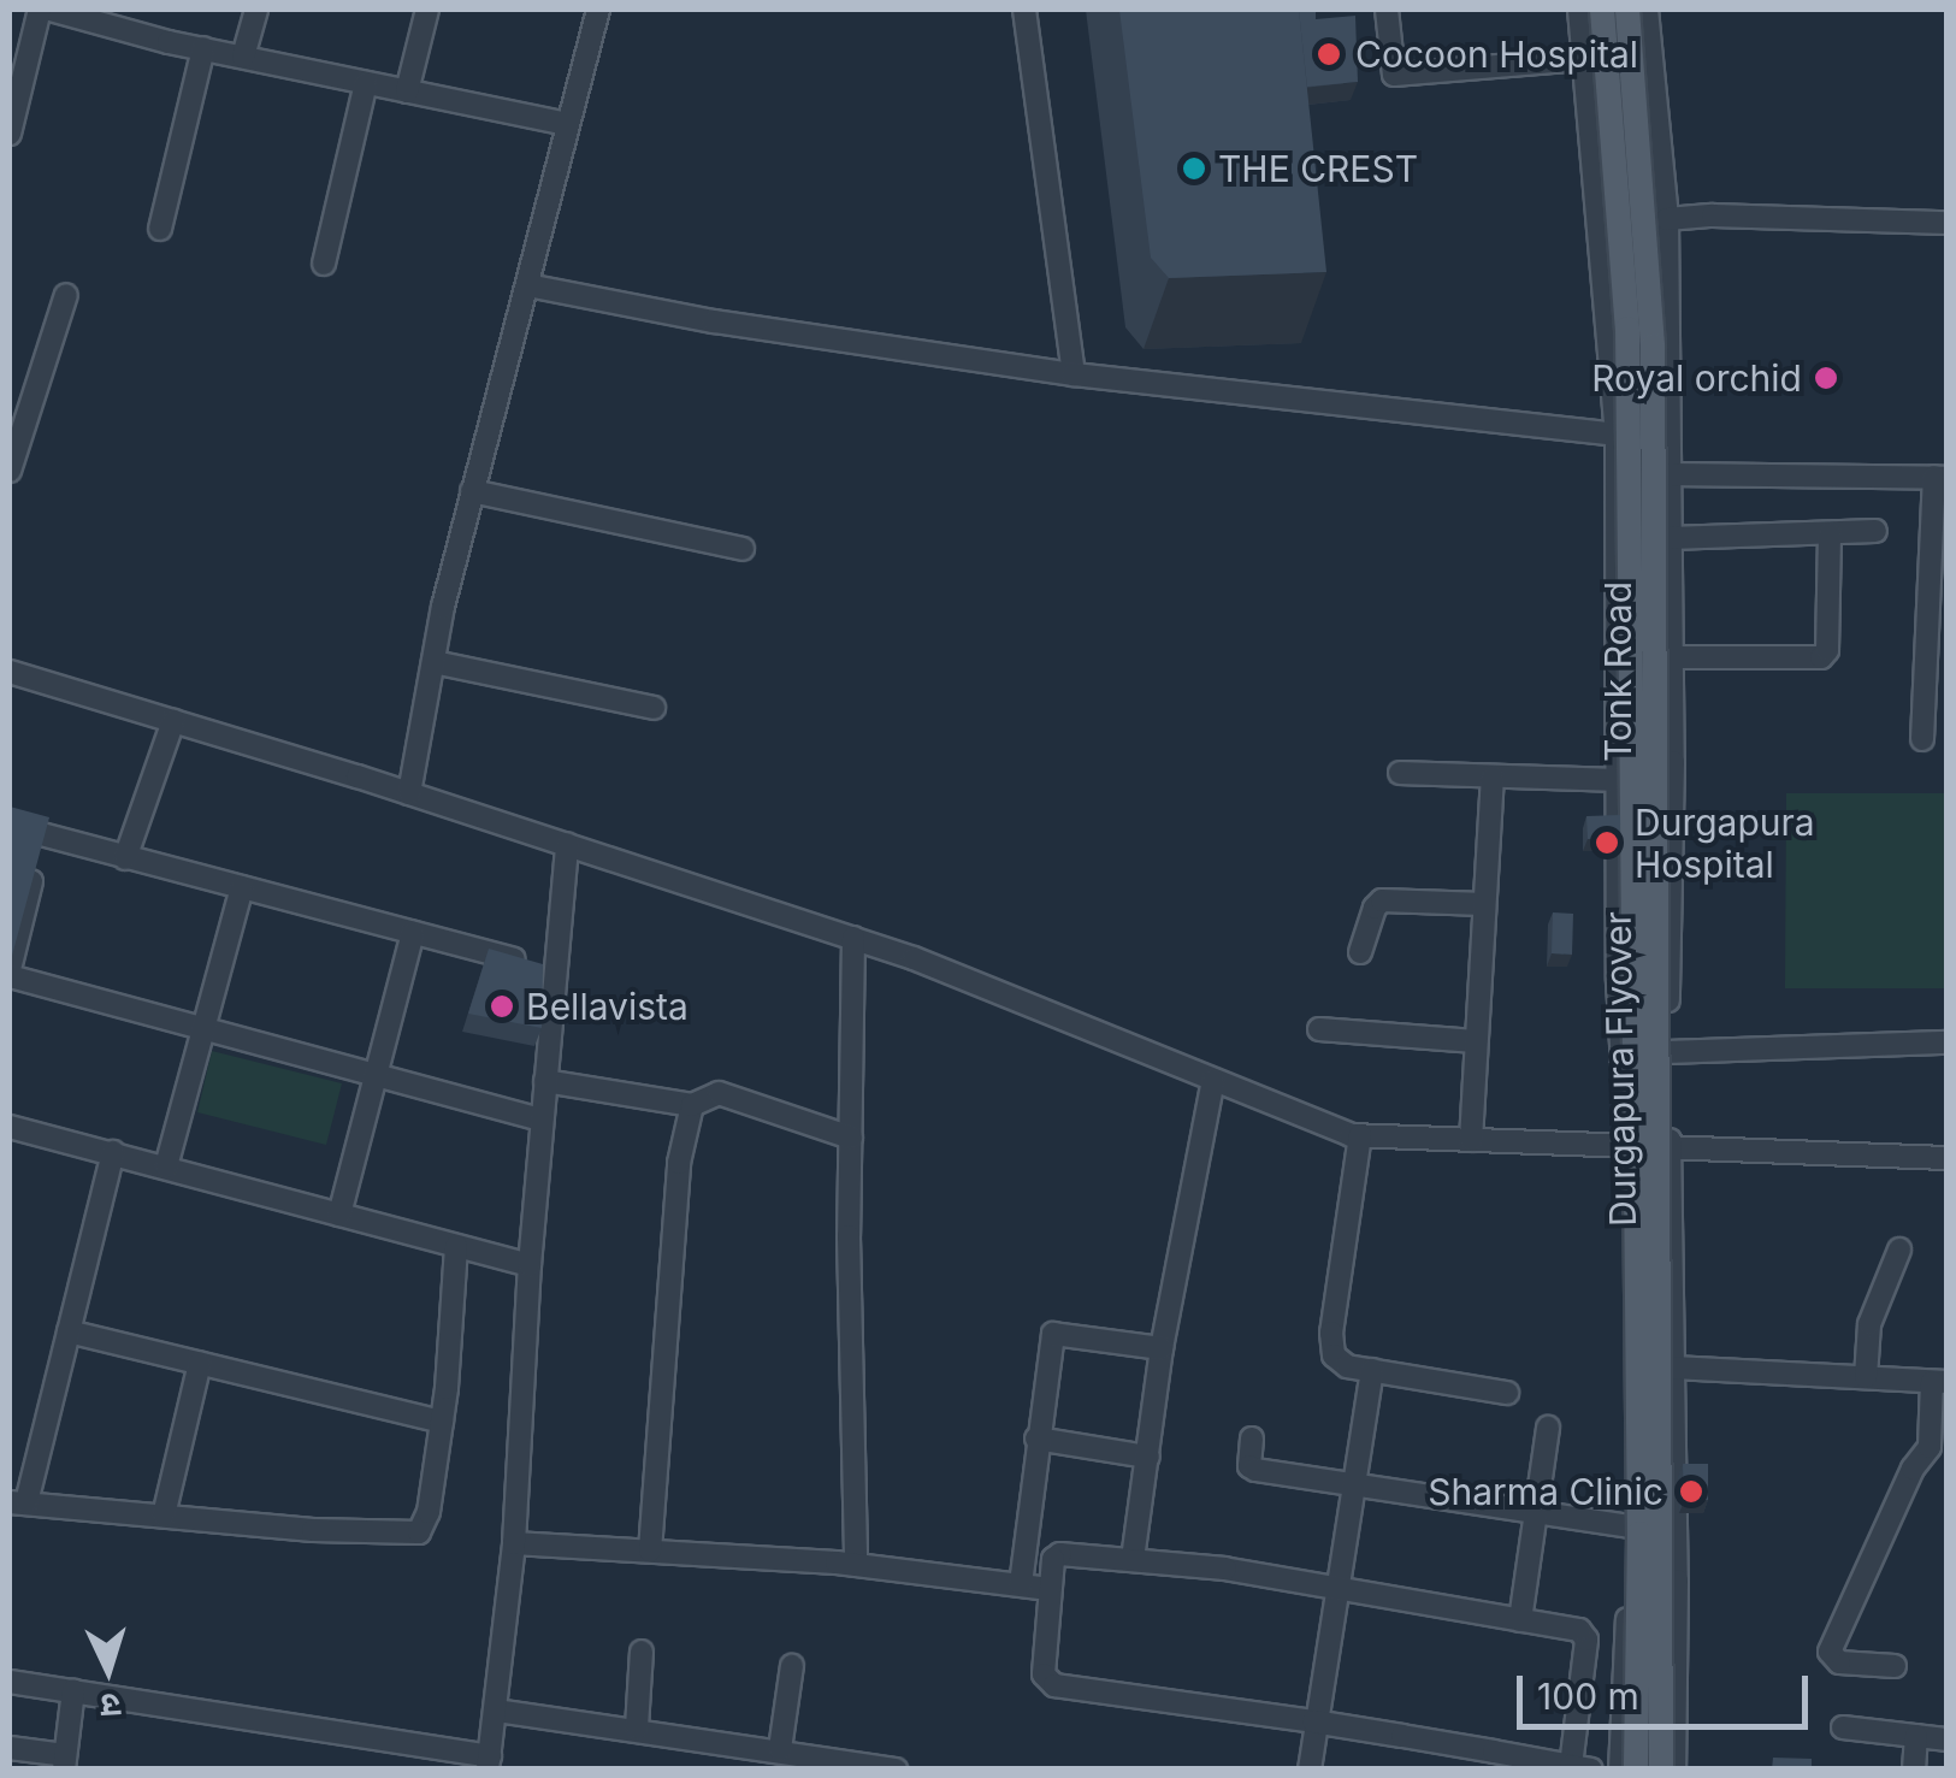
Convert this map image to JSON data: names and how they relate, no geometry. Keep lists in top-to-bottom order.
{
  "streets": {
    "main road": ["Durgapura Flyover"],
    "street": ["Tonk Road"]
  },
  "places": [
    "Cocoon Hospital",
    "THE CREST",
    "Royal orchid",
    "Durgapura Hospital",
    "Bellavista",
    "Sharma Clinic"
  ],
  "scale_bar": "100 m",
  "north": "bottom"
}
